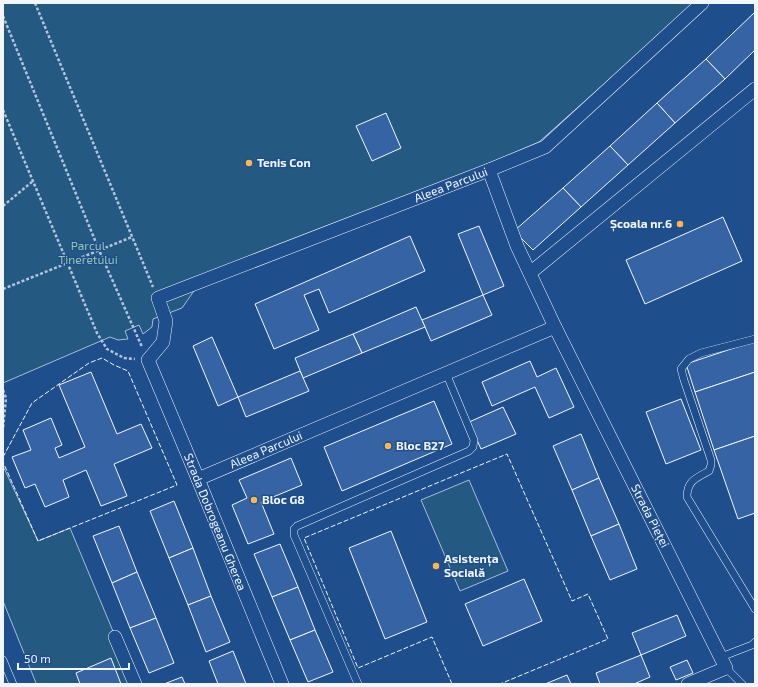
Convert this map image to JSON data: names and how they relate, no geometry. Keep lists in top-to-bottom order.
{
  "streets": {
    "street": ["Aleea Parcului", "Strada Pieței", "Strada Dobrogeanu Gherea"]
  },
  "crossings": [
    ["Aleea Parcului", "Strada Pieței"],
    ["Aleea Parcului", "Strada Dobrogeanu Gherea"]
  ],
  "parks": ["Parcul Tineretului"],
  "places": [
    "Tenis Con",
    "Școala nr.6",
    "Bloc B27",
    "Bloc G8",
    "Asistența Socială"
  ],
  "scale_bar": "50 m"
}
